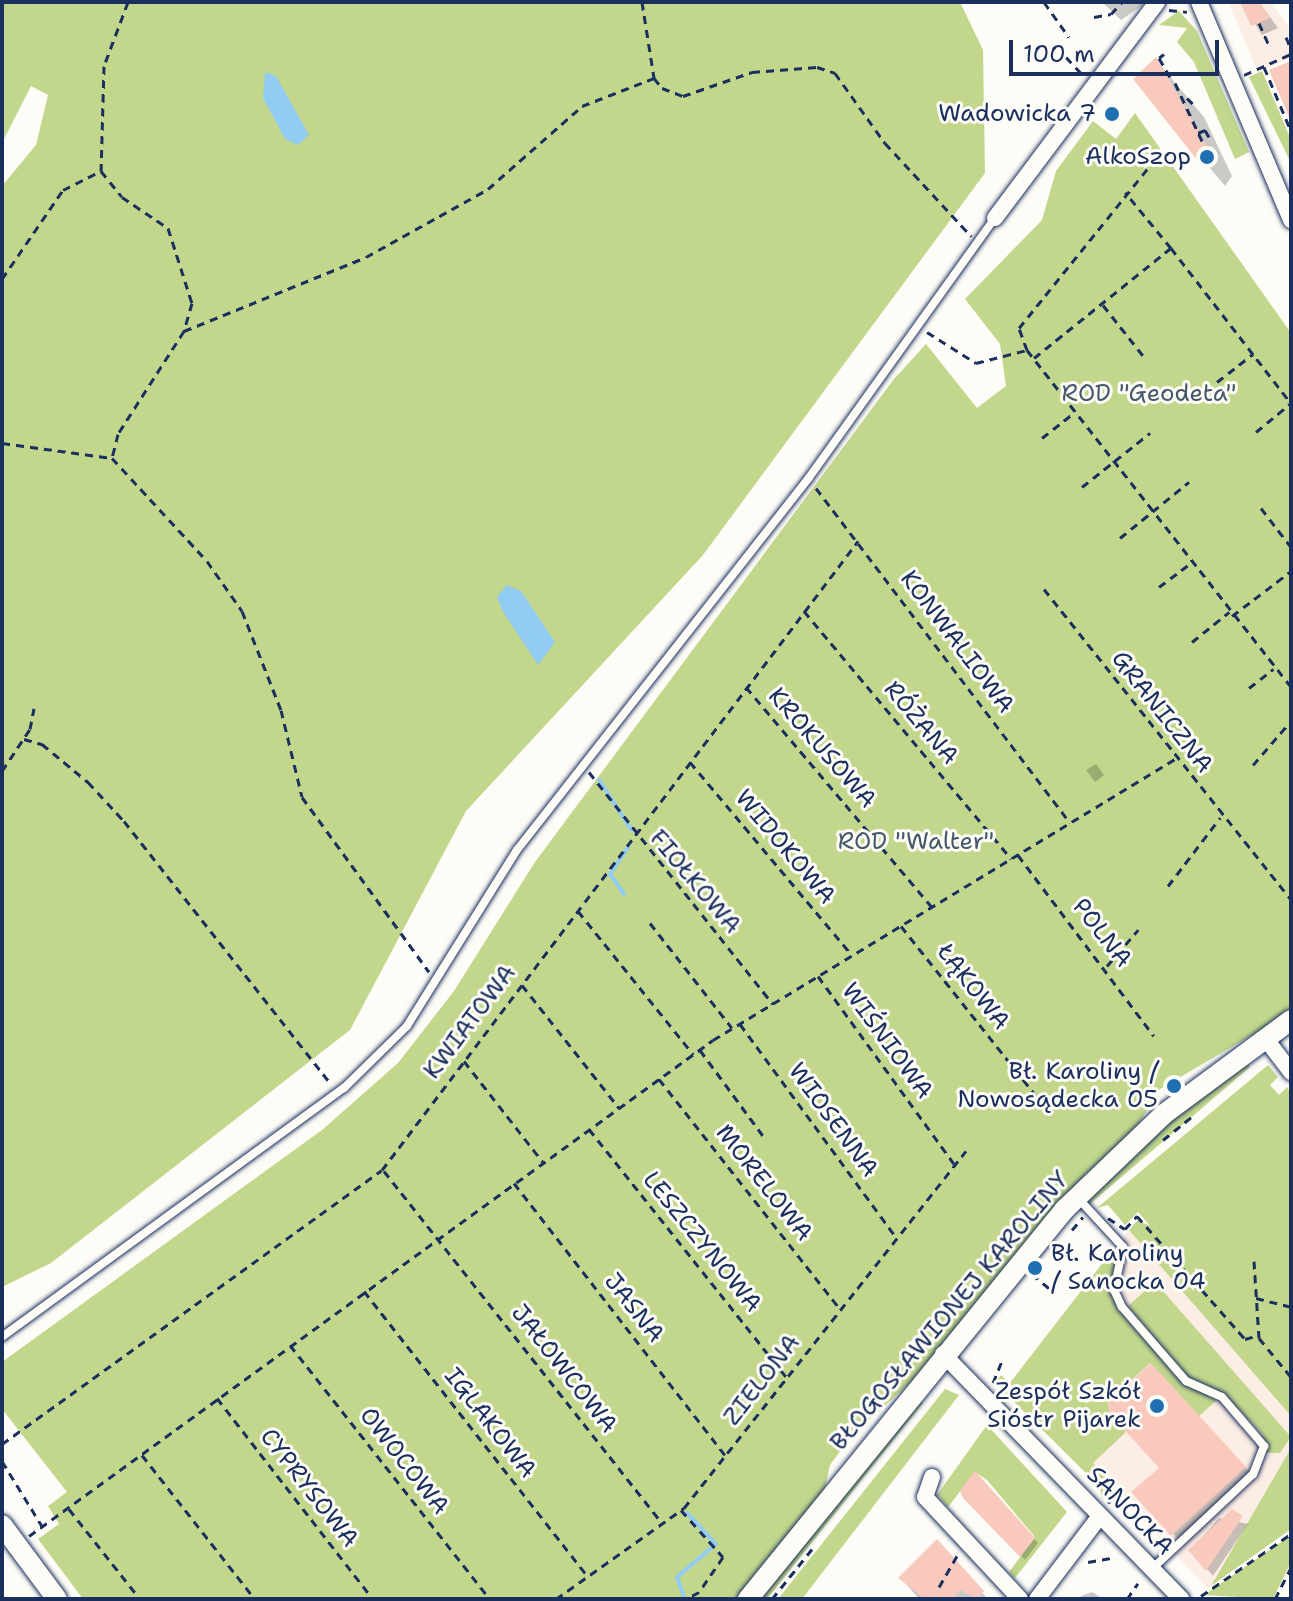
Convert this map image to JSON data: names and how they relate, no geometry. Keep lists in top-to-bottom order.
{
  "streets": {
    "street": ["BŁOGOSŁAWIONEJ KAROLINY", "SANOCKA"],
    "path": [
      "KONWALIOWA",
      "GRANICZNA",
      "RÓŻANA",
      "KROKUSOWA",
      "WIDOKOWA",
      "FIOŁKOWA",
      "POLNA",
      "ŁĄKOWA",
      "KWIATOWA",
      "WIŚNIOWA",
      "WIOSENNA",
      "MORELOWA",
      "LESZCZYNOWA",
      "JASNA",
      "JAŁOWCOWA",
      "ZIELONA",
      "IGLAKOWA",
      "OWOCOWA",
      "CYPRYSOWA"
    ]
  },
  "crossings": [
    ["KONWALIOWA", "KWIATOWA"],
    ["RÓŻANA", "KWIATOWA"],
    ["KROKUSOWA", "KWIATOWA"],
    ["WIDOKOWA", "KWIATOWA"],
    ["FIOŁKOWA", "KWIATOWA"],
    ["KWIATOWA", "JAŁOWCOWA"],
    ["WIŚNIOWA", "ZIELONA"],
    ["WIOSENNA", "ZIELONA"],
    ["MORELOWA", "ZIELONA"],
    ["LESZCZYNOWA", "ZIELONA"],
    ["JASNA", "ZIELONA"],
    ["BŁOGOSŁAWIONEJ KAROLINY", "SANOCKA"],
    ["JAŁOWCOWA", "ZIELONA"],
    ["ZIELONA", "IGLAKOWA"]
  ],
  "parks": ["ROD \"Geodeta\"", "ROD \"Walter\""],
  "places": [
    "Wadowicka 7",
    "AlkoSzop",
    "Bł. Karoliny / Nowosądecka 05",
    "Bł. Karoliny / Sanocka 04",
    "Zespół Szkół Sióstr Pijarek"
  ],
  "scale_bar": "100 m"
}
